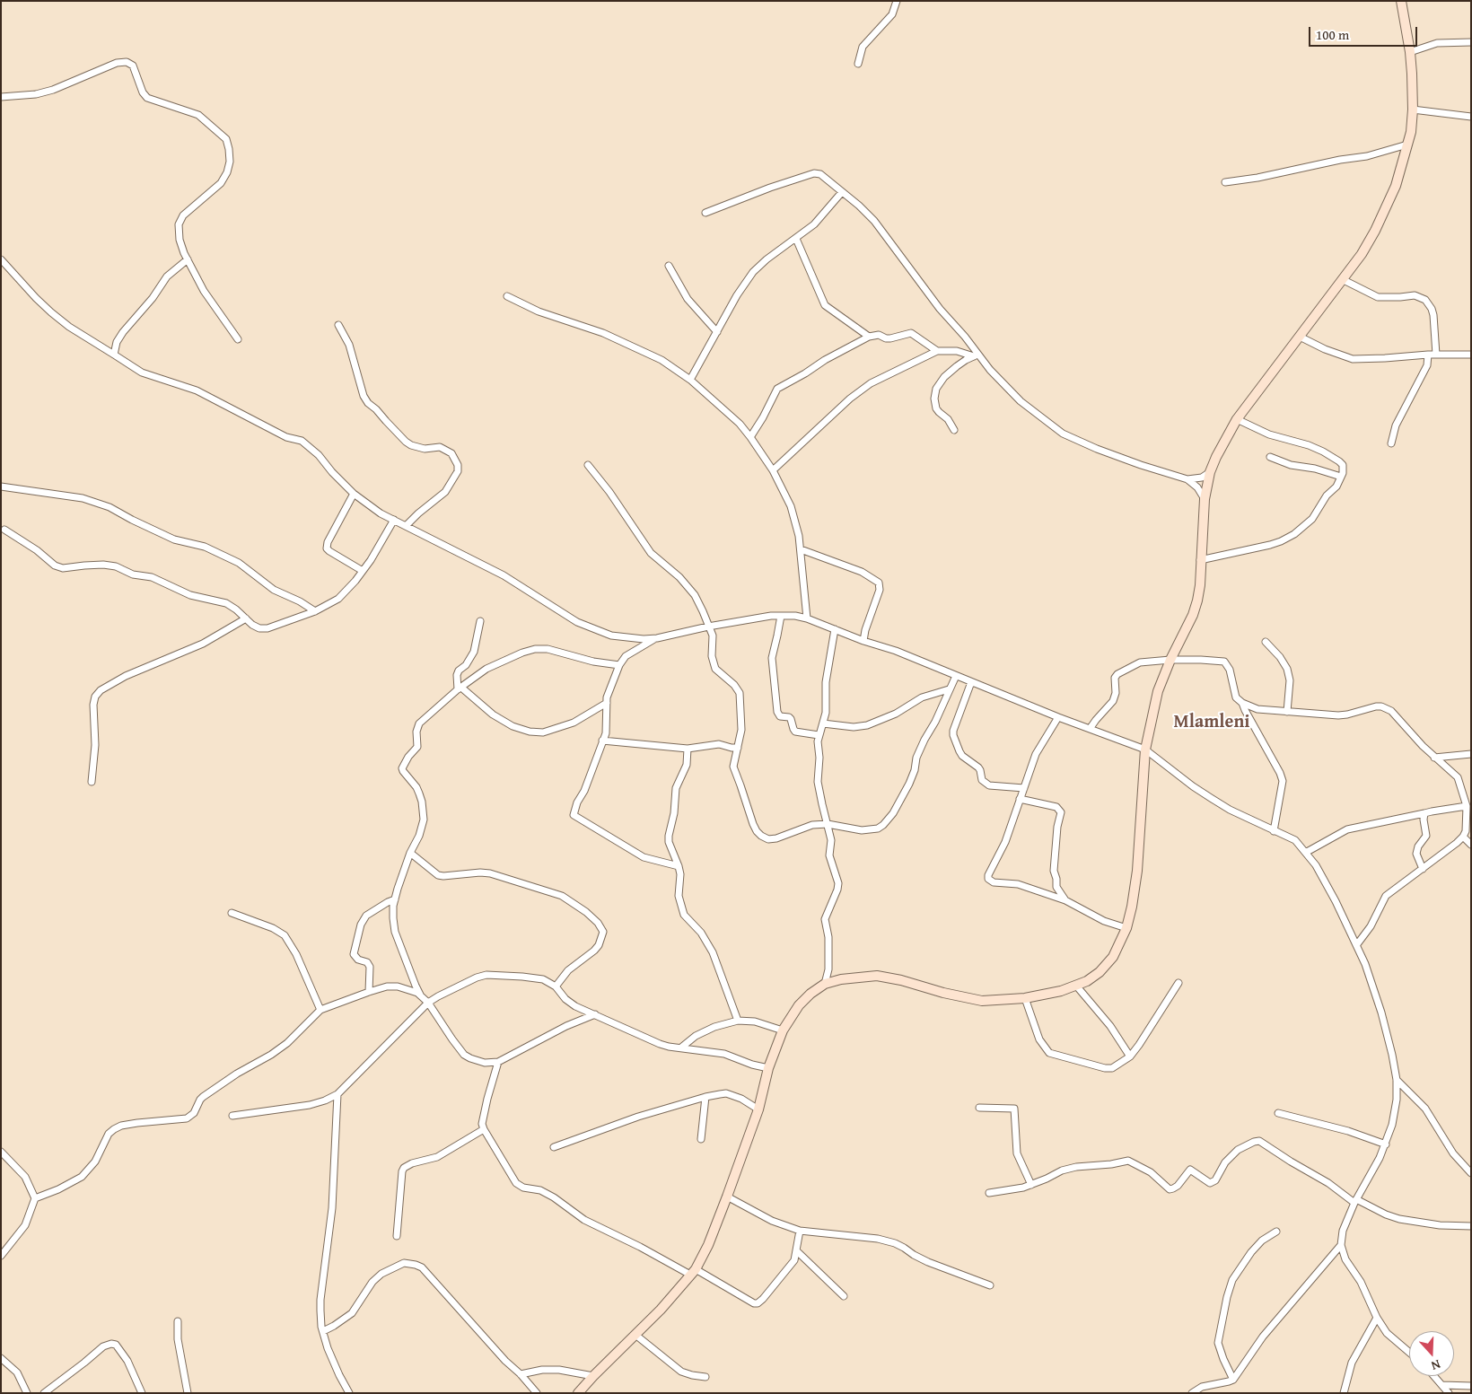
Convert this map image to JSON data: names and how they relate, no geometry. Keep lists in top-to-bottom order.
{
  "districts": ["Mlamleni"],
  "scale_bar": "100 m",
  "north": "bottom"
}
